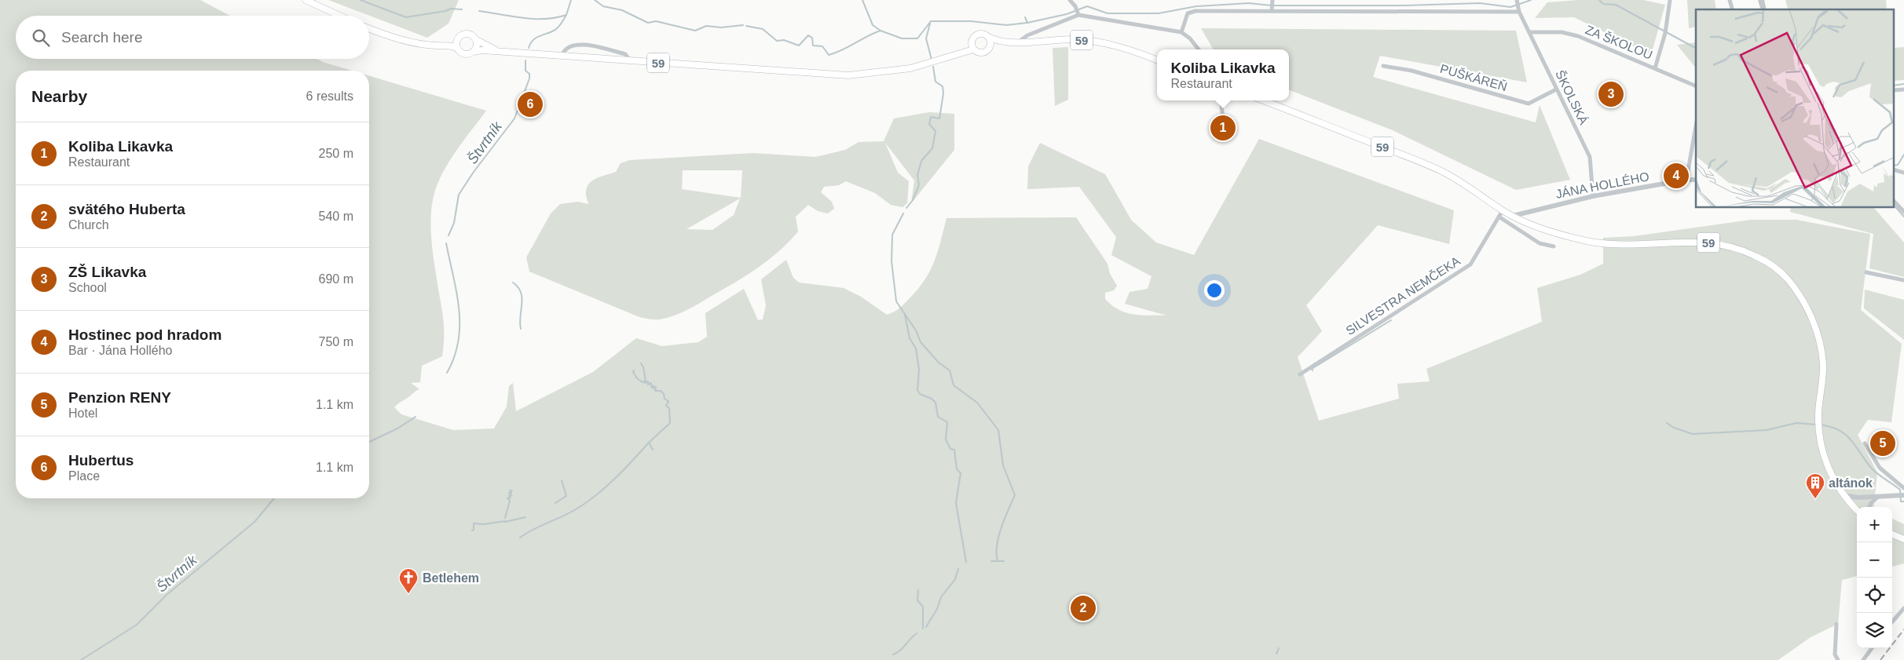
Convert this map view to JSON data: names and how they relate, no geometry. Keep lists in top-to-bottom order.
{
  "streets": {
    "main road": ["59"],
    "street": [
      "ZA ŠKOLOU",
      "PUŠKÁREŇ",
      "ŠKOLSKÁ",
      "JÁNA HOLLÉHO",
      "SILVESTRA NEMČEKA"
    ]
  },
  "crossings": [
    ["59", "JÁNA HOLLÉHO"],
    ["59", "SILVESTRA NEMČEKA"],
    ["ZA ŠKOLOU", "ŠKOLSKÁ"],
    ["PUŠKÁREŇ", "ŠKOLSKÁ"],
    ["ŠKOLSKÁ", "JÁNA HOLLÉHO"]
  ],
  "water": ["Štvrtník"],
  "places": {
    "building": ["altánok"],
    "church": ["Betlehem"]
  },
  "page": {
    "search": "Search here",
    "popup": ["Koliba Likavka", "Restaurant"],
    "heading": ["Nearby", "6 results"],
    "pins": [
      "3",
      "6",
      "1",
      "4",
      "5",
      "2"
    ],
    "list": [
      {
        "mark": "1",
        "name": "Koliba Likavka",
        "note": "Restaurant",
        "value": "250 m"
      },
      {
        "mark": "2",
        "name": "svätého Huberta",
        "note": "Church",
        "value": "540 m"
      },
      {
        "mark": "3",
        "name": "ZŠ Likavka",
        "note": "School",
        "value": "690 m"
      },
      {
        "mark": "4",
        "name": "Hostinec pod hradom",
        "note": "Bar · Jána Hollého",
        "value": "750 m"
      },
      {
        "mark": "5",
        "name": "Penzion RENY",
        "note": "Hotel",
        "value": "1.1 km"
      },
      {
        "mark": "6",
        "name": "Hubertus",
        "note": "Place",
        "value": "1.1 km"
      }
    ],
    "map_buttons": ["+", "−"]
  }
}
